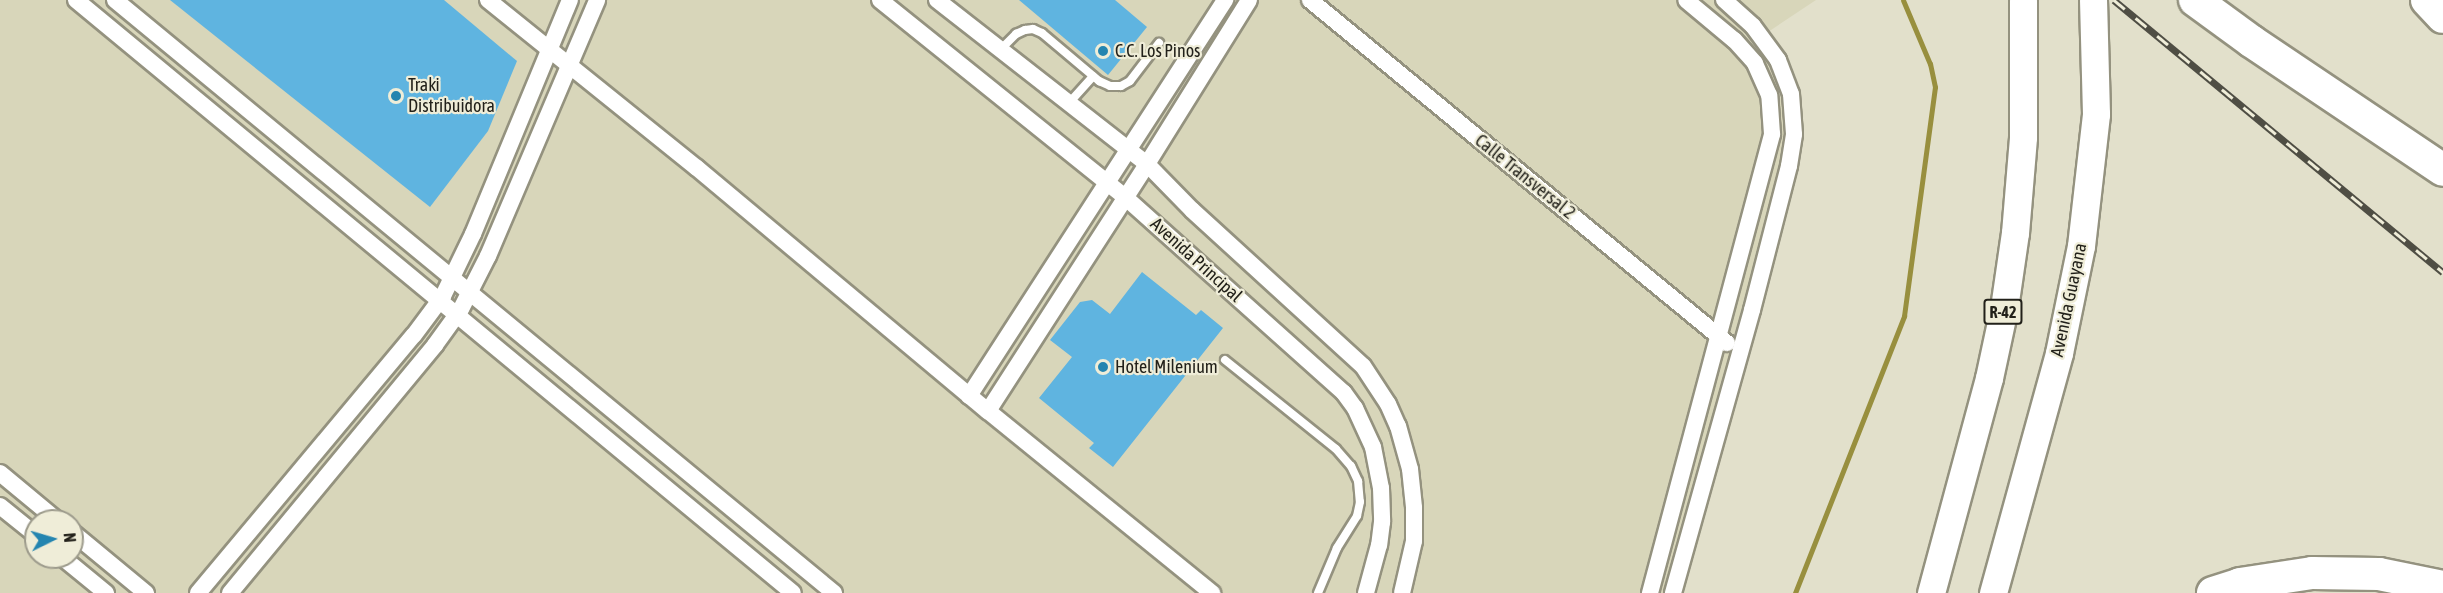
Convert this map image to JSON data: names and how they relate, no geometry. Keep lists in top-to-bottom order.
{
  "streets": {
    "main road": ["Avenida Guayana", "R-42"],
    "street": ["Calle Transversal 2", "Avenida Principal"]
  },
  "places": ["C.C. Los Pinos", "Traki Distribuidora", "Hotel Milenium"],
  "north": "right"
}
